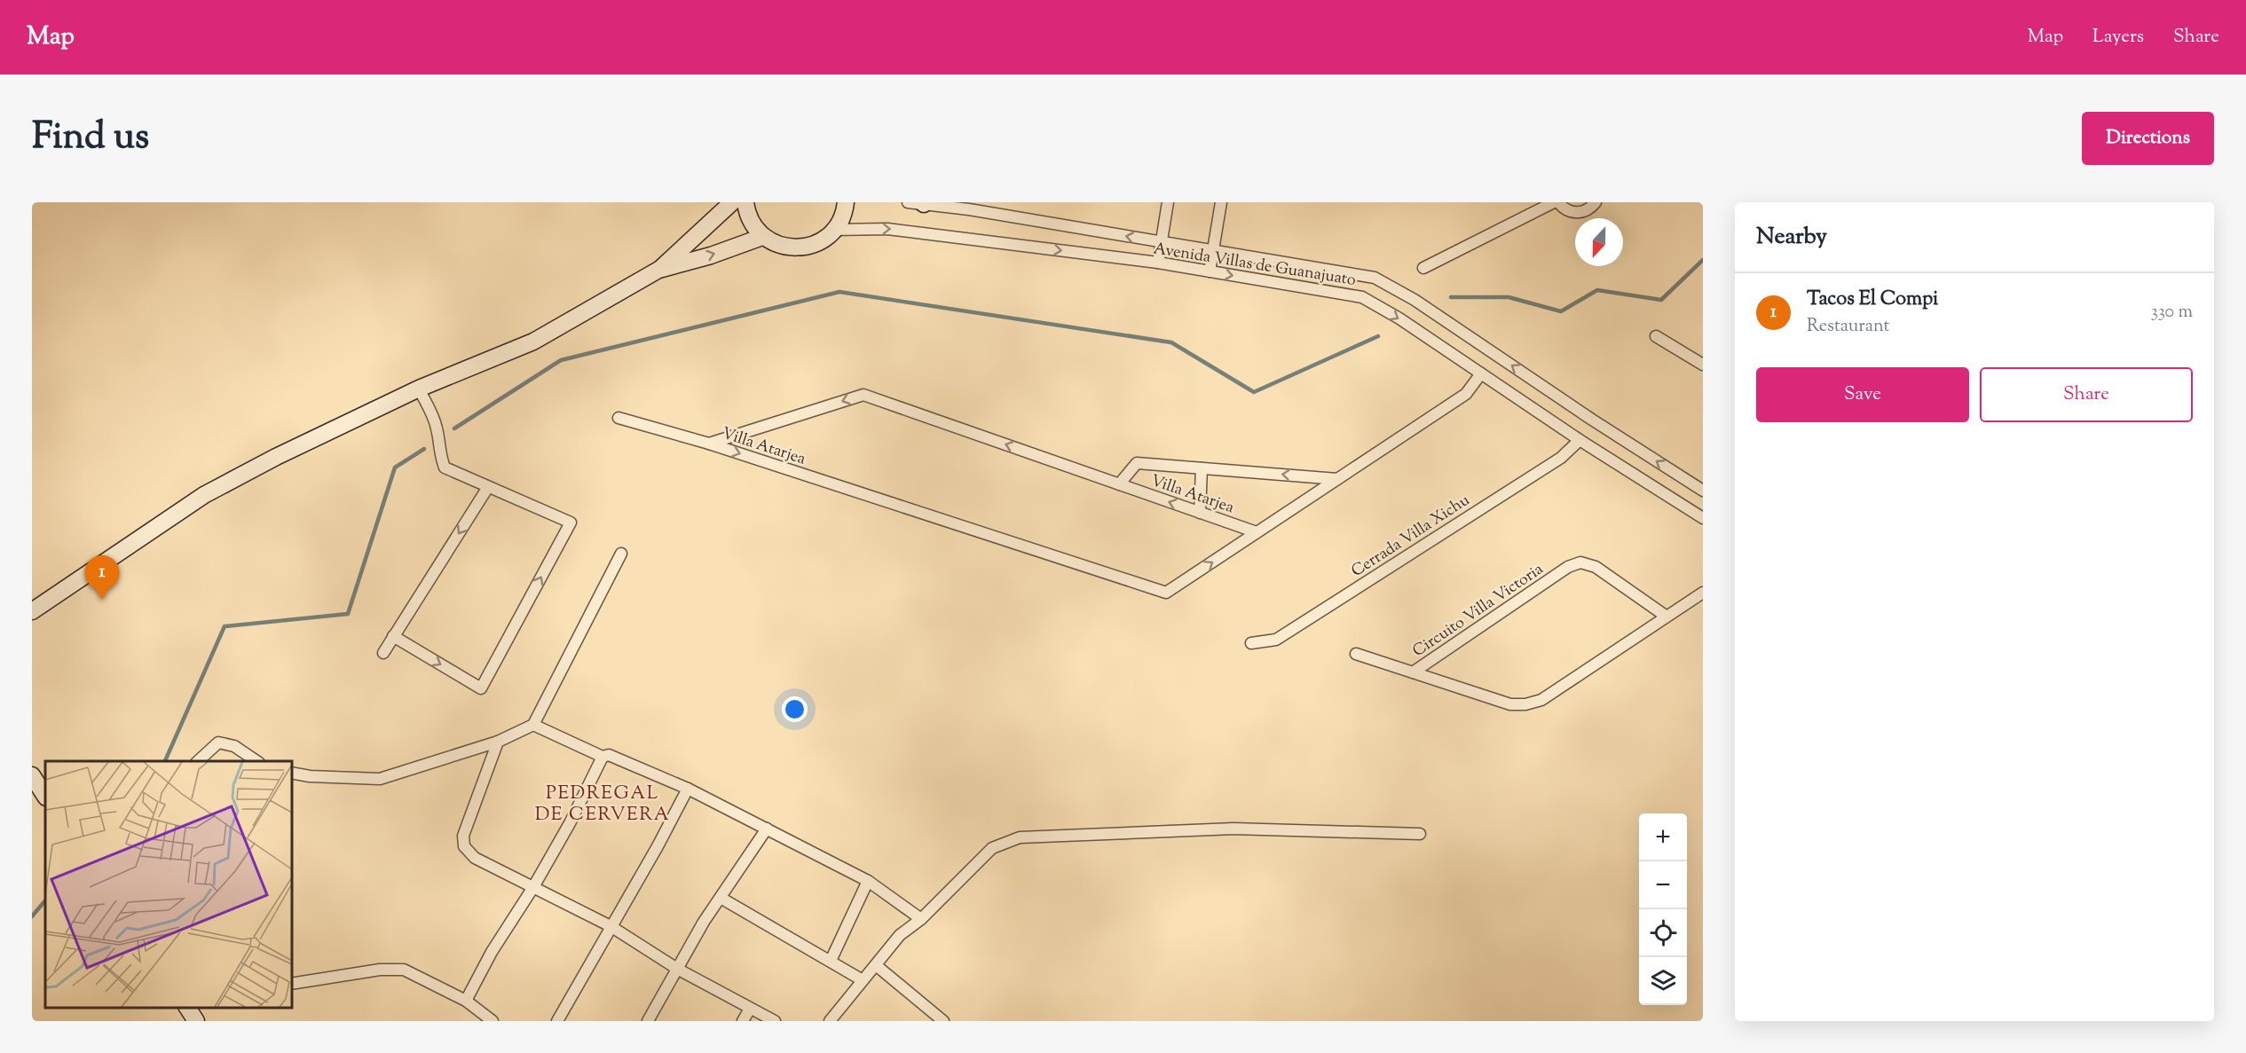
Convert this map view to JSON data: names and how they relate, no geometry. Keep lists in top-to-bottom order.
{
  "streets": {
    "street": [
      "Avenida Villas de Guanajuato",
      "Villa Atarjea",
      "Cerrada Villa Xichu",
      "Circuito Villa Victoria"
    ]
  },
  "crossings": [
    ["Avenida Villas de Guanajuato", "Villa Atarjea"],
    ["Avenida Villas de Guanajuato", "Cerrada Villa Xichu"]
  ],
  "districts": ["PEDREGAL DE CERVERA"],
  "north": "bottom",
  "page": {
    "header": "Map",
    "nav": ["Map", "Layers", "Share"],
    "title": "Find us",
    "buttons": [
      "Directions",
      ["Save", "Share"]
    ],
    "heading": "Nearby",
    "list": [
      {
        "mark": "1",
        "name": "Tacos El Compi",
        "note": "Restaurant",
        "value": "330 m"
      }
    ],
    "pins": "1",
    "map_buttons": ["+", "−"]
  }
}
